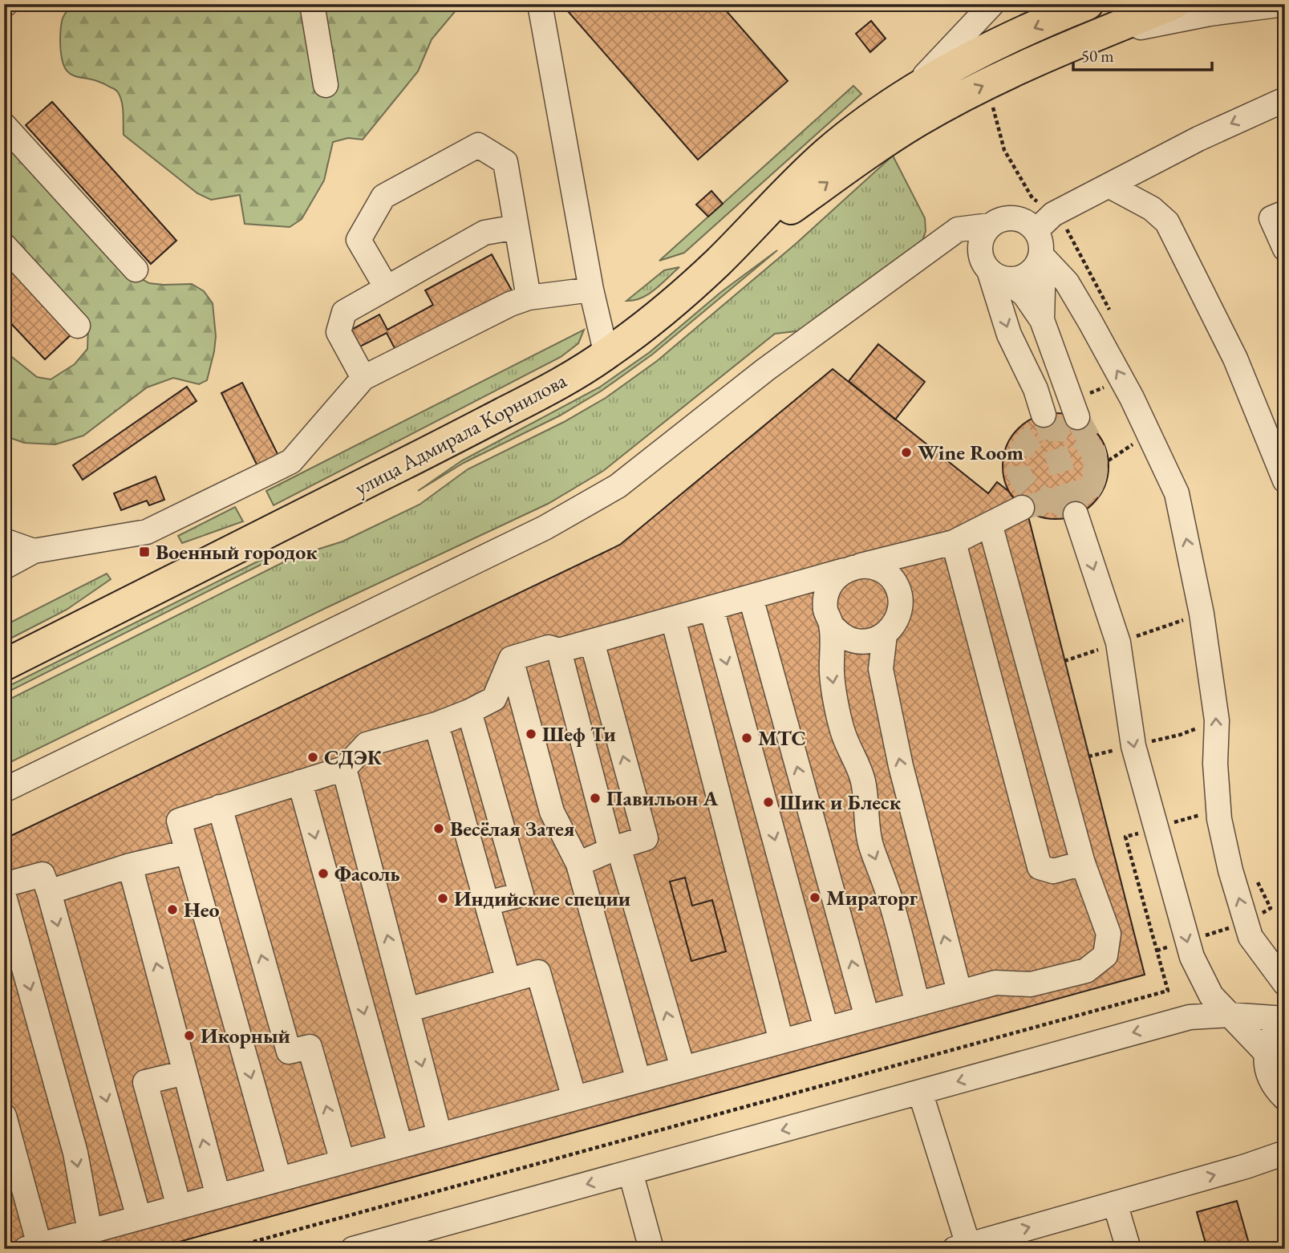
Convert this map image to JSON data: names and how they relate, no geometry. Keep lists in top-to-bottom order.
{
  "streets": {
    "main road": ["улица Адмирала Корнилова"]
  },
  "places": {
    "other": [
      "Wine Room",
      "Шеф Ти",
      "МТС",
      "СДЭК",
      "Павильон А",
      "Шик и Блеск",
      "Весёлая Затея",
      "Фасоль",
      "Мираторг",
      "Индийские специи",
      "Нео",
      "Икорный"
    ],
    "transit": ["Военный городок"]
  },
  "scale_bar": "50 m"
}
